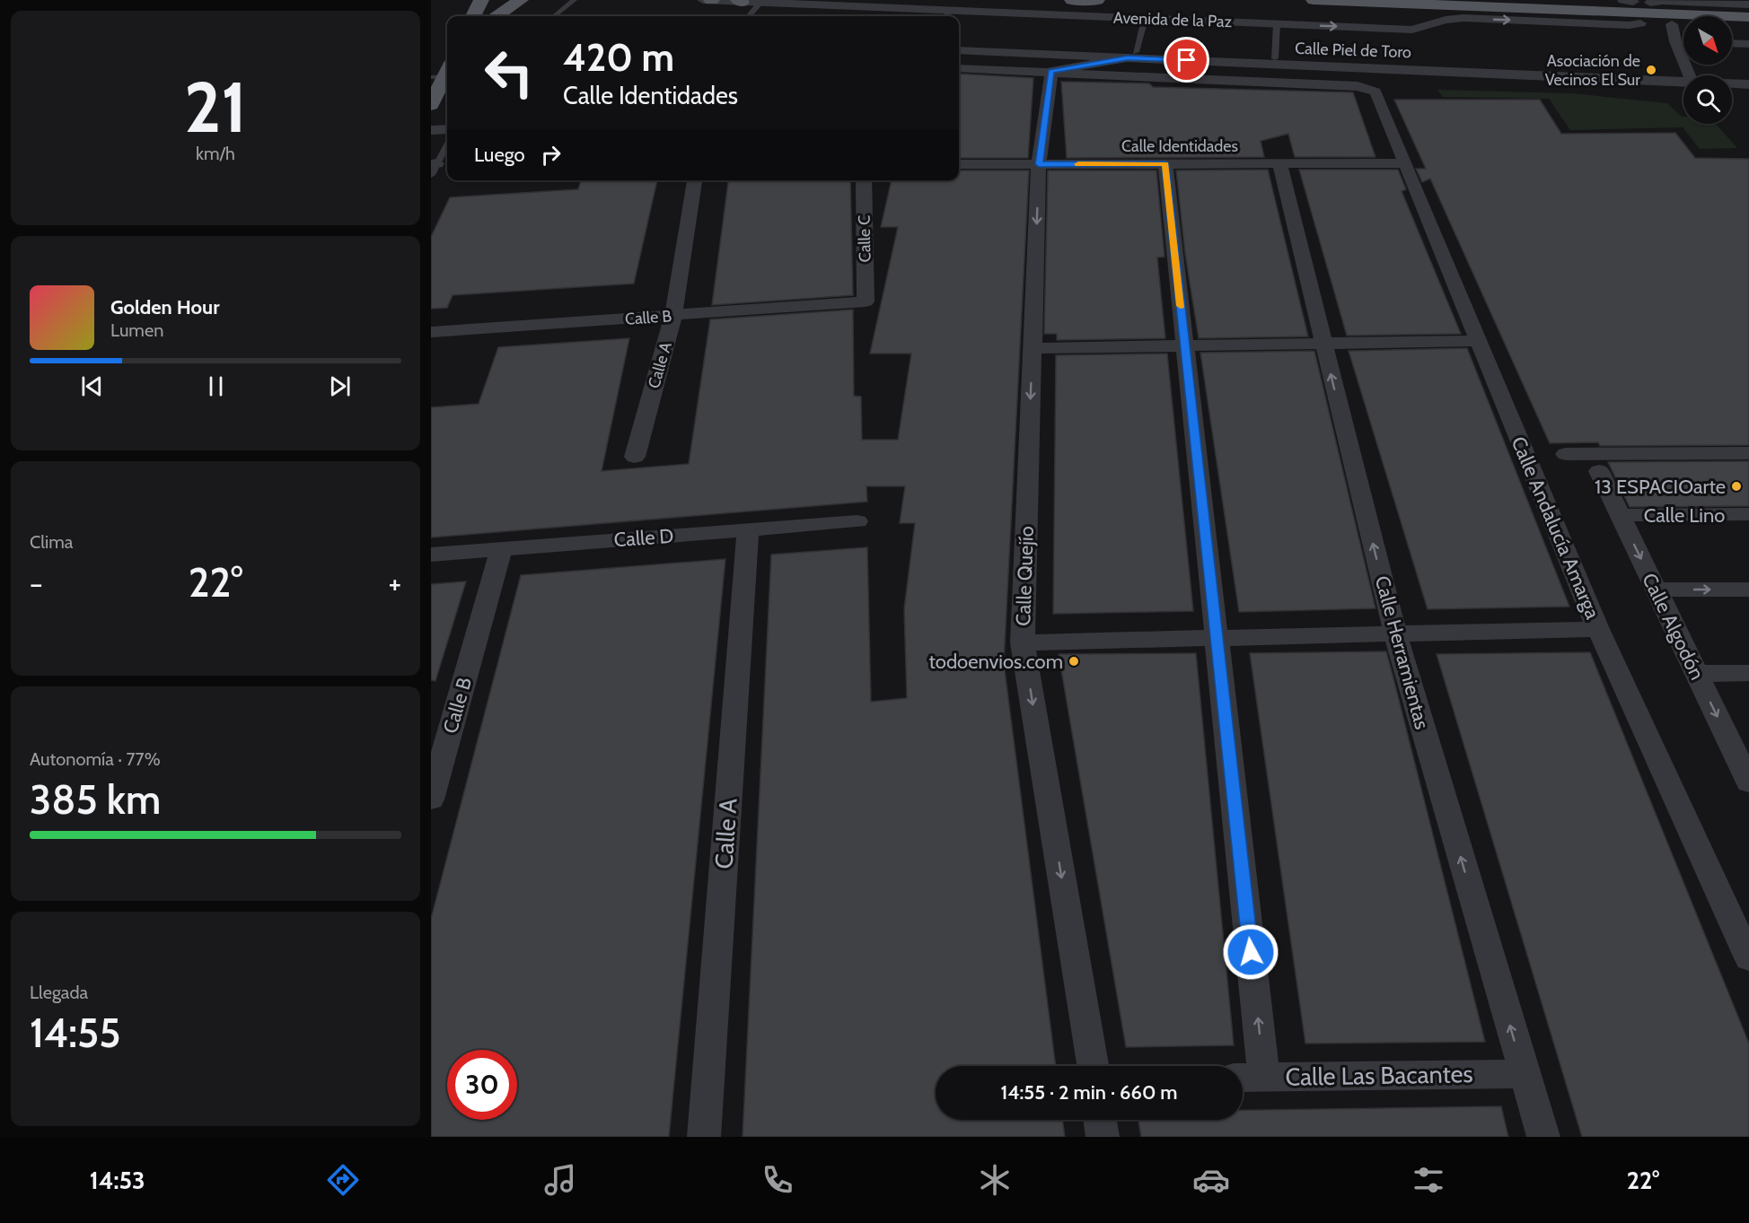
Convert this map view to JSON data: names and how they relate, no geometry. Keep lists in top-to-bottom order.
{
  "streets": {
    "main road": ["Avenida de la Paz"],
    "street": [
      "Calle Piel de Toro",
      "Calle Identidades",
      "Calle C",
      "Calle B",
      "Calle A",
      "Calle Lino",
      "Calle Andalucía Amarga",
      "Calle D",
      "Calle Quejío",
      "Calle Algodón",
      "Calle Herramientas",
      "Calle Las Bacantes"
    ]
  },
  "crossings": [
    ["Calle Piel de Toro", "Calle Andalucía Amarga"],
    ["Calle Piel de Toro", "Calle Quejío"],
    ["Calle Identidades", "Calle Andalucía Amarga"],
    ["Calle Identidades", "Calle Quejío"],
    ["Calle Identidades", "Calle Herramientas"],
    ["Calle C", "Calle B"],
    ["Calle B", "Calle A"],
    ["Calle B", "Calle D"],
    ["Calle A", "Calle D"],
    ["Calle Lino", "Calle Algodón"],
    ["Calle Herramientas", "Calle Las Bacantes"]
  ],
  "one_way": ["Calle Algodón"],
  "places": ["Asociación de Vecinos El Sur", "13 ESPACIOarte", "todoenvios.com"],
  "north": "bottom right",
  "page": {
    "tile": [
      ["21", "km/h"],
      "Clima",
      ["Autonomía · 77%", "385 km"],
      ["Llegada", "14:55"]
    ],
    "turn": ["420 m", "Calle Identidades"],
    "then": "Luego",
    "song": ["Golden Hour", "Lumen"],
    "heat": ["−", "22°", "+"],
    "limit": "30",
    "trip": "14:55 · 2 min · 660 m",
    "tabs": ["14:53", "22°"]
  }
}
